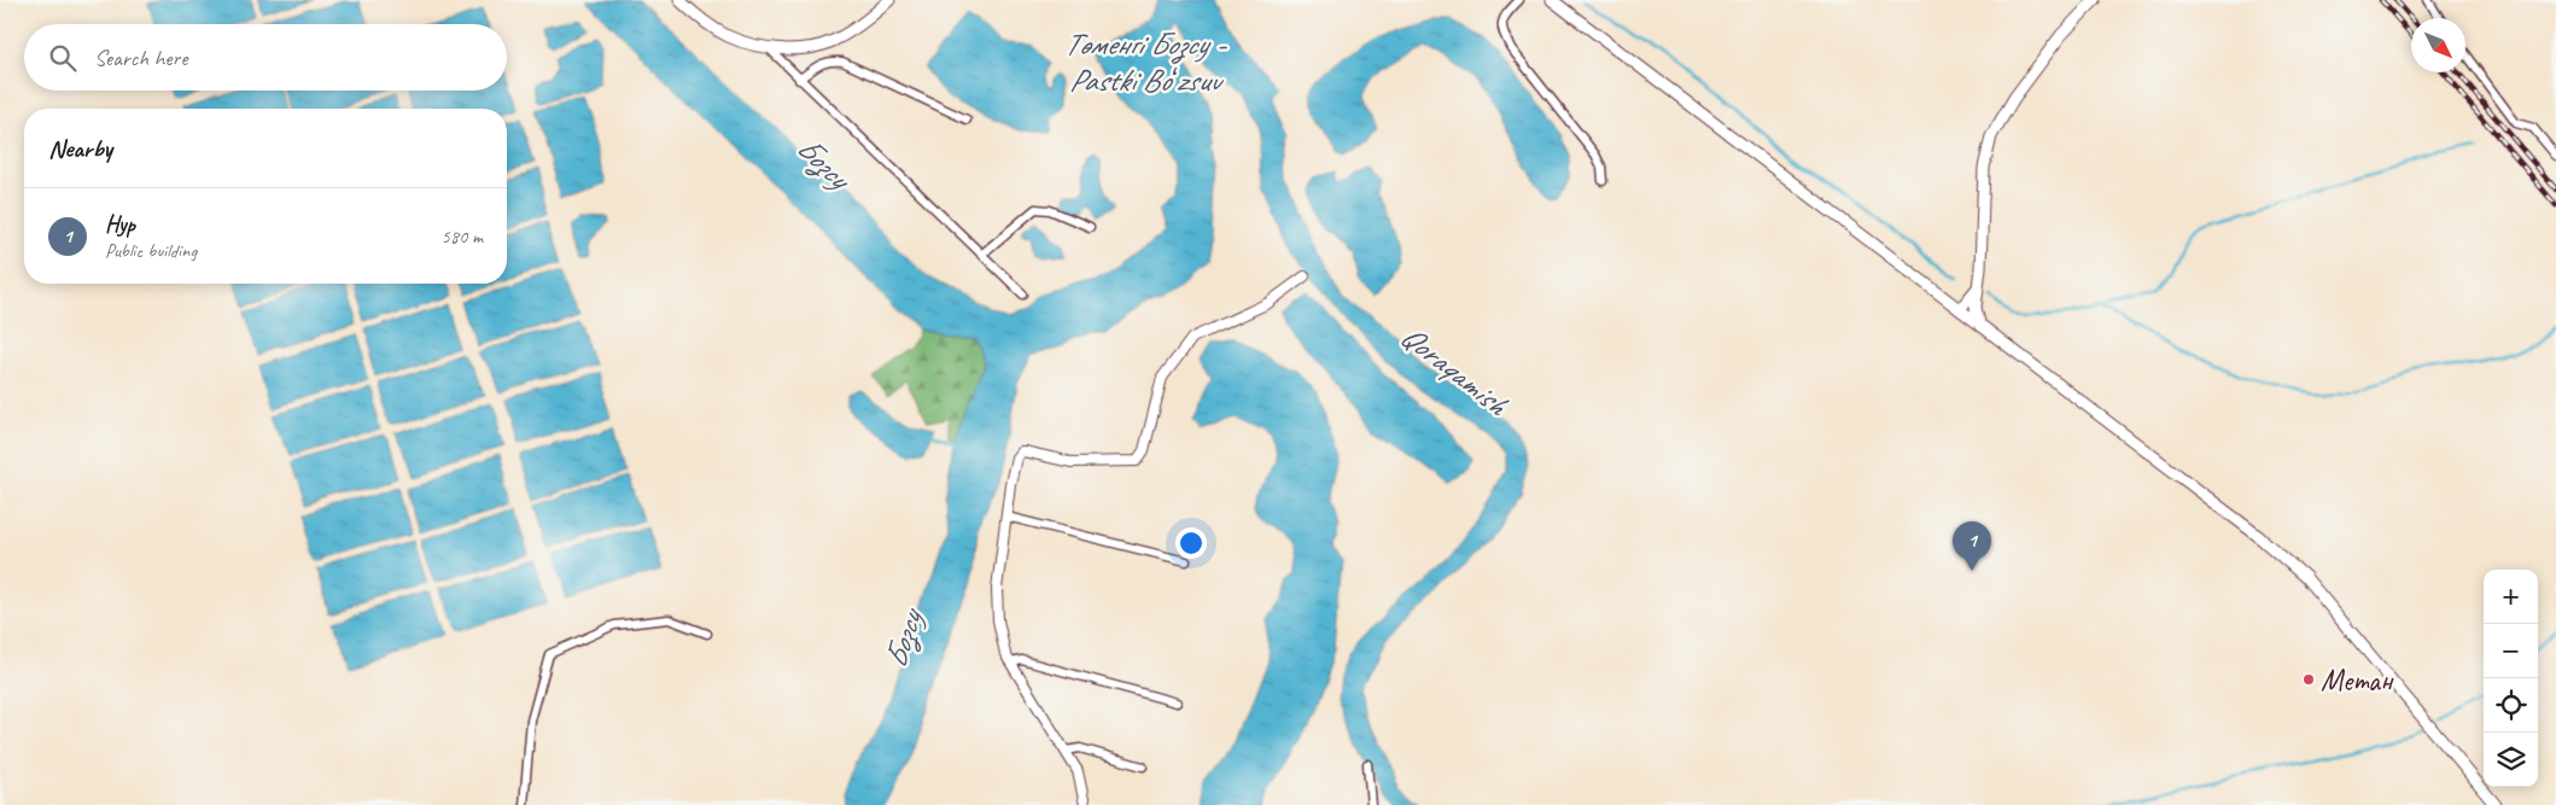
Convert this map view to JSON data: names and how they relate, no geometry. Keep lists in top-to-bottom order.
{
  "water": ["Төменгі Бозсу - Pastki Boʻzsuv", "Бозсу", "Qoraqamish"],
  "places": ["Метан"],
  "north": "bottom right",
  "page": {
    "search": "Search here",
    "heading": "Nearby",
    "list": [
      {
        "mark": "1",
        "name": "Нур",
        "note": "Public building",
        "value": "580 m"
      }
    ],
    "pins": "1",
    "map_buttons": ["+", "−"]
  }
}
